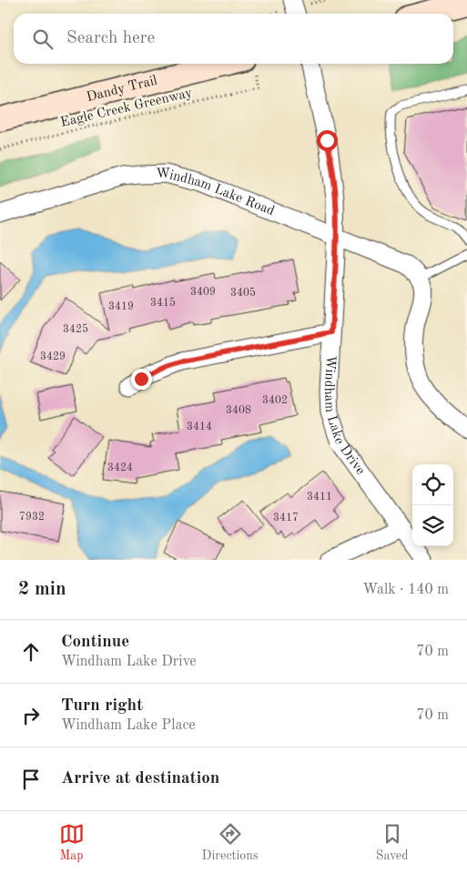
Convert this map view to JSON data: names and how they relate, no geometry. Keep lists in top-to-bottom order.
{
  "streets": {
    "main road": ["Dandy Trail"],
    "street": ["Windham Lake Road", "Windham Lake Drive"],
    "path": ["Eagle Creek Greenway"]
  },
  "crossings": [
    ["Windham Lake Road", "Windham Lake Drive"]
  ],
  "house_numbers": [
    "3409",
    "3405",
    "3415",
    "3419",
    "3425",
    "3429",
    "3402",
    "3408",
    "3414",
    "3424",
    "3411",
    "7932",
    "3417"
  ],
  "page": {
    "search": "Search here",
    "heading": ["2 min", "Walk · 140 m"],
    "list": [
      ["Continue", "Windham Lake Drive", "70 m"],
      ["Turn right", "Windham Lake Place", "70 m"],
      "Arrive at destination"
    ],
    "nav": ["Map", "Directions", "Saved"]
  }
}
